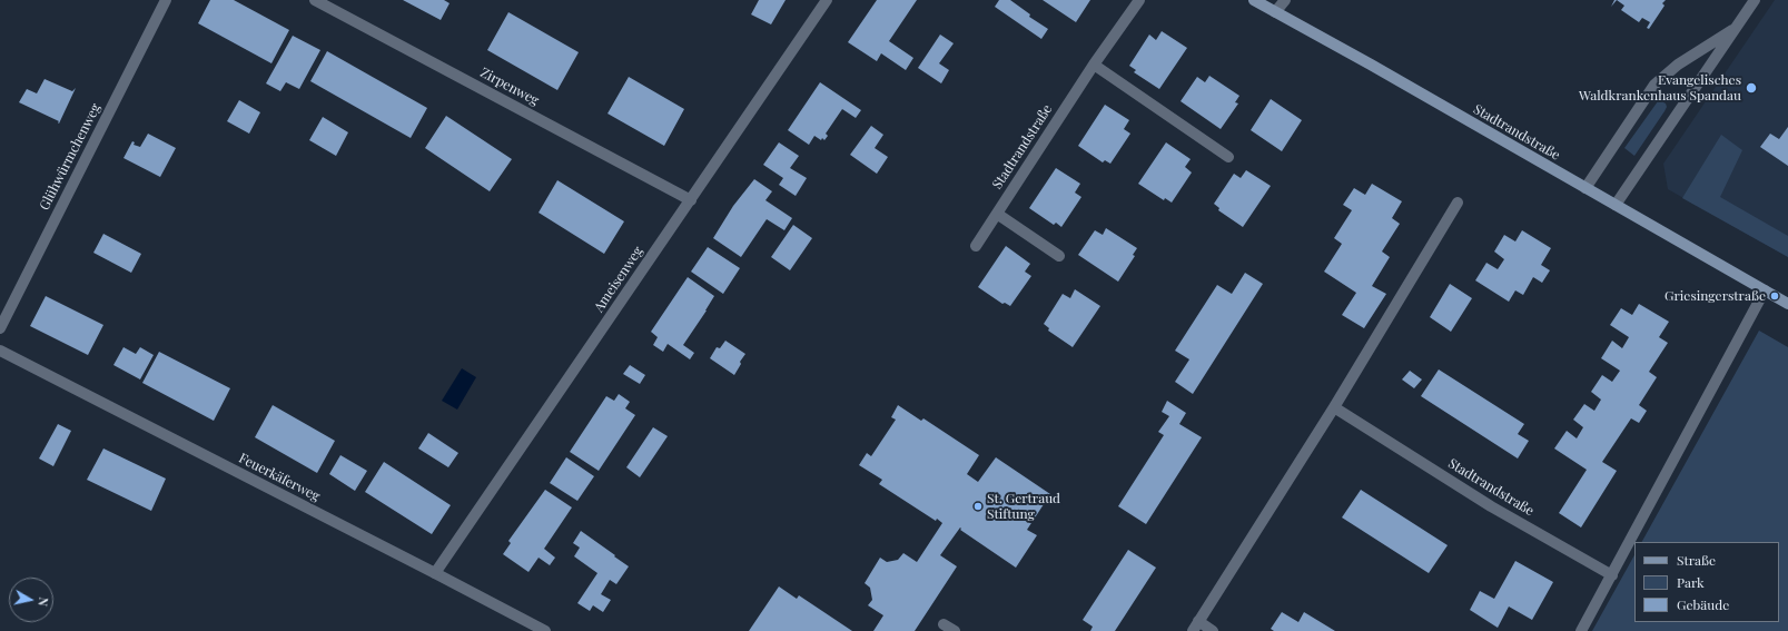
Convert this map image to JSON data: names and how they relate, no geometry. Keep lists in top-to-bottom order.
{
  "streets": {
    "street": [
      "Zirpenweg",
      "Stadtrandstraße",
      "Glühwürmchenweg",
      "Ameisenweg",
      "Feuerkäferweg"
    ]
  },
  "crossings": [
    ["Zirpenweg", "Ameisenweg"],
    ["Ameisenweg", "Feuerkäferweg"]
  ],
  "places": ["Evangelisches Waldkrankenhaus Spandau", "Griesingerstraße", "St. Gertraud Stiftung"],
  "legend": ["Straße", "Park", "Gebäude"],
  "north": "right"
}
